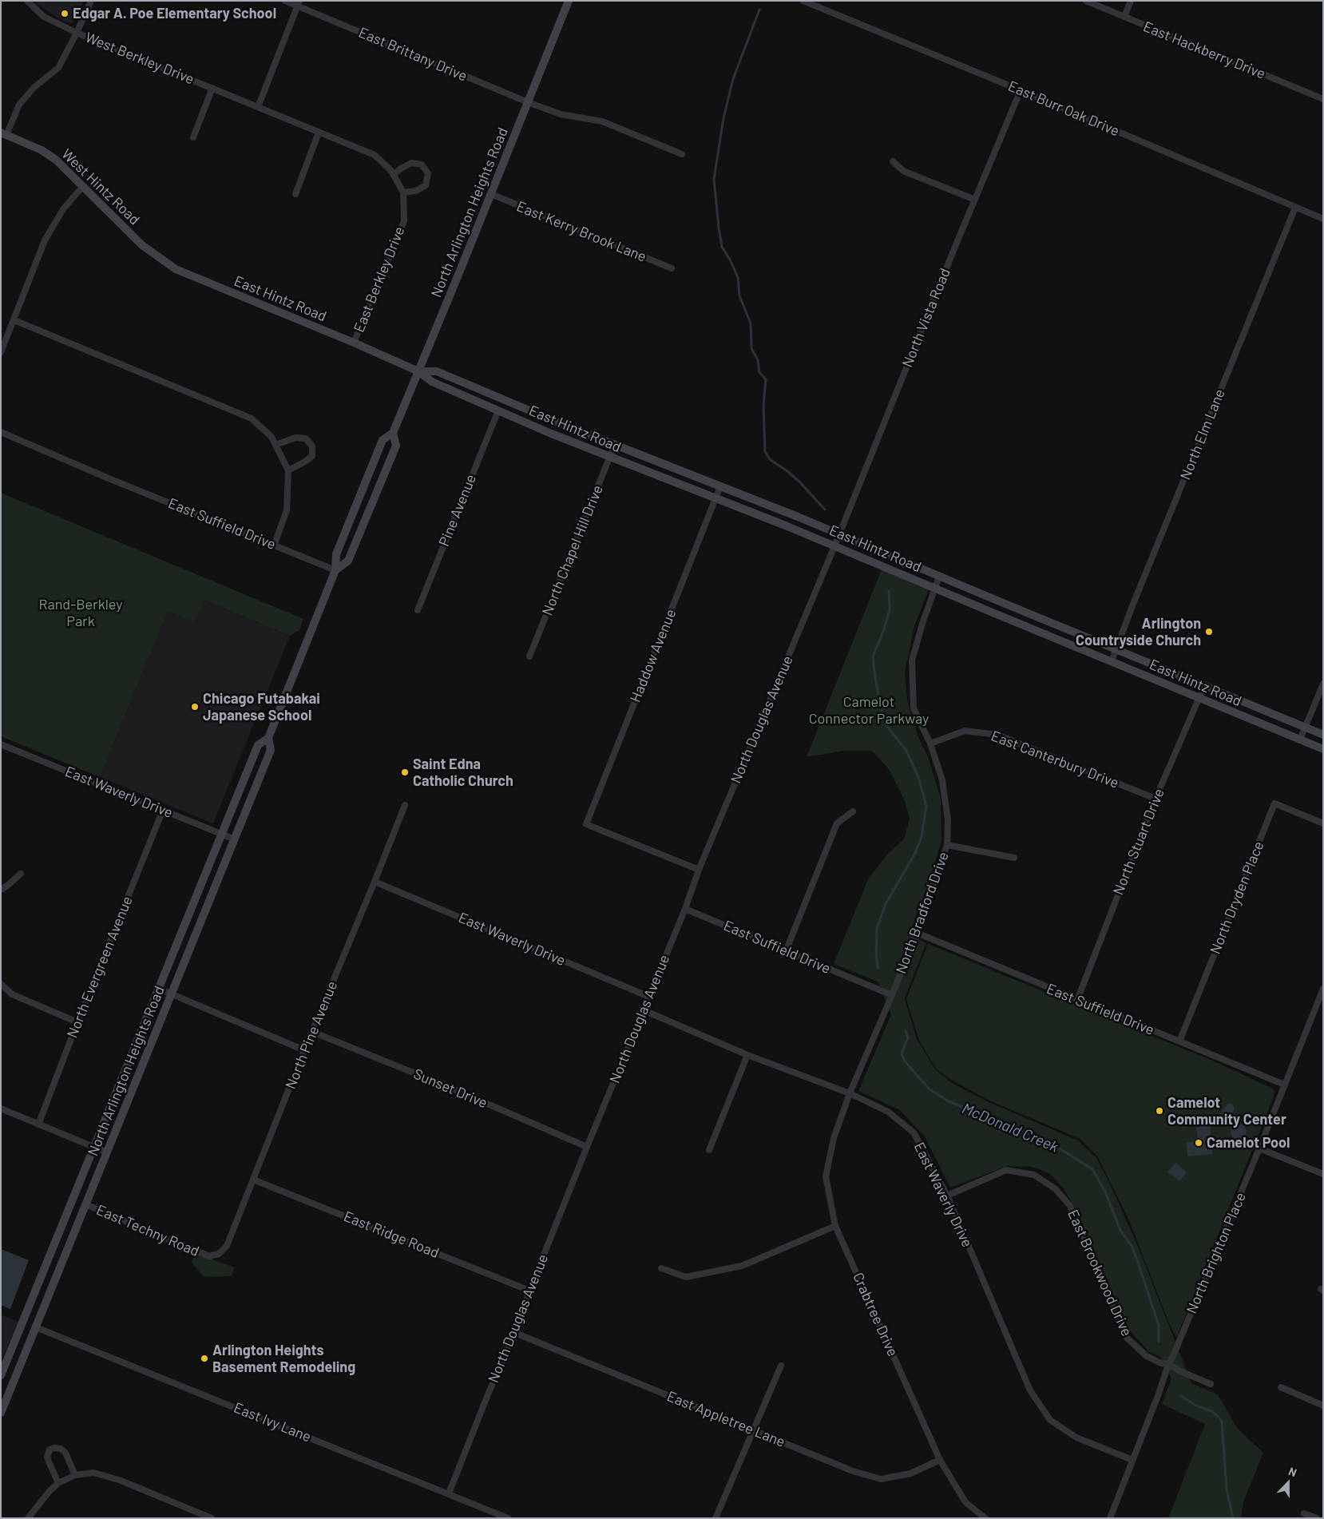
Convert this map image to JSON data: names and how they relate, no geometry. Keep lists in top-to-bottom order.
{
  "streets": {
    "main road": ["West Hintz Road", "North Arlington Heights Road", "East Hintz Road"],
    "street": [
      "East Hackberry Drive",
      "East Brittany Drive",
      "West Berkley Drive",
      "East Burr Oak Drive",
      "East Kerry Brook Lane",
      "East Berkley Drive",
      "North Vista Road",
      "North Elm Lane",
      "Pine Avenue",
      "East Suffield Drive",
      "North Chapel Hill Drive",
      "Haddow Avenue",
      "North Douglas Avenue",
      "East Canterbury Drive",
      "East Waverly Drive",
      "North Stuart Drive",
      "North Dryden Place",
      "North Bradford Drive",
      "North Evergreen Avenue",
      "North Pine Avenue",
      "Sunset Drive",
      "East Techny Road",
      "East Ridge Road",
      "North Brighton Place",
      "East Brookwood Drive",
      "Crabtree Drive",
      "East Appletree Lane",
      "East Ivy Lane"
    ]
  },
  "crossings": [
    ["East Brittany Drive", "North Arlington Heights Road"],
    ["West Berkley Drive", "East Berkley Drive"],
    ["East Burr Oak Drive", "North Vista Road"],
    ["East Burr Oak Drive", "North Elm Lane"],
    ["West Hintz Road", "East Hintz Road"],
    ["North Arlington Heights Road", "East Kerry Brook Lane"],
    ["North Arlington Heights Road", "East Hintz Road"],
    ["North Arlington Heights Road", "East Suffield Drive"],
    ["North Arlington Heights Road", "East Waverly Drive"],
    ["North Arlington Heights Road", "East Techny Road"],
    ["North Arlington Heights Road", "East Ivy Lane"],
    ["East Berkley Drive", "East Hintz Road"],
    ["East Hintz Road", "North Vista Road"],
    ["East Hintz Road", "North Elm Lane"],
    ["East Hintz Road", "Pine Avenue"],
    ["East Hintz Road", "North Chapel Hill Drive"],
    ["East Hintz Road", "Haddow Avenue"],
    ["East Hintz Road", "North Douglas Avenue"],
    ["East Hintz Road", "North Stuart Drive"],
    ["East Hintz Road", "North Bradford Drive"],
    ["North Vista Road", "North Douglas Avenue"],
    ["East Suffield Drive", "North Douglas Avenue"],
    ["East Suffield Drive", "North Stuart Drive"],
    ["East Suffield Drive", "North Dryden Place"],
    ["East Suffield Drive", "North Bradford Drive"],
    ["East Suffield Drive", "North Brighton Place"],
    ["Haddow Avenue", "North Douglas Avenue"],
    ["North Douglas Avenue", "East Waverly Drive"],
    ["North Douglas Avenue", "Sunset Drive"],
    ["North Douglas Avenue", "East Ridge Road"],
    ["North Douglas Avenue", "East Appletree Lane"],
    ["North Douglas Avenue", "East Ivy Lane"],
    ["East Canterbury Drive", "North Stuart Drive"],
    ["East Canterbury Drive", "North Bradford Drive"],
    ["East Waverly Drive", "North Bradford Drive"],
    ["East Waverly Drive", "North Evergreen Avenue"],
    ["East Waverly Drive", "North Pine Avenue"],
    ["East Waverly Drive", "North Brighton Place"],
    ["East Waverly Drive", "East Brookwood Drive"],
    ["East Waverly Drive", "Crabtree Drive"],
    ["North Bradford Drive", "Crabtree Drive"],
    ["North Pine Avenue", "Sunset Drive"],
    ["North Pine Avenue", "East Techny Road"],
    ["North Pine Avenue", "East Ridge Road"],
    ["North Brighton Place", "East Brookwood Drive"],
    ["Crabtree Drive", "East Appletree Lane"]
  ],
  "water": ["McDonald Creek"],
  "parks": ["Rand-Berkley Park", "Camelot Connector Parkway"],
  "places": [
    "Edgar A. Poe Elementary School",
    "Arlington Countryside Church",
    "Chicago Futabakai Japanese School",
    "Saint Edna Catholic Church",
    "Camelot Community Center",
    "Camelot Pool",
    "Arlington Heights Basement Remodeling"
  ],
  "north": "top"
}
